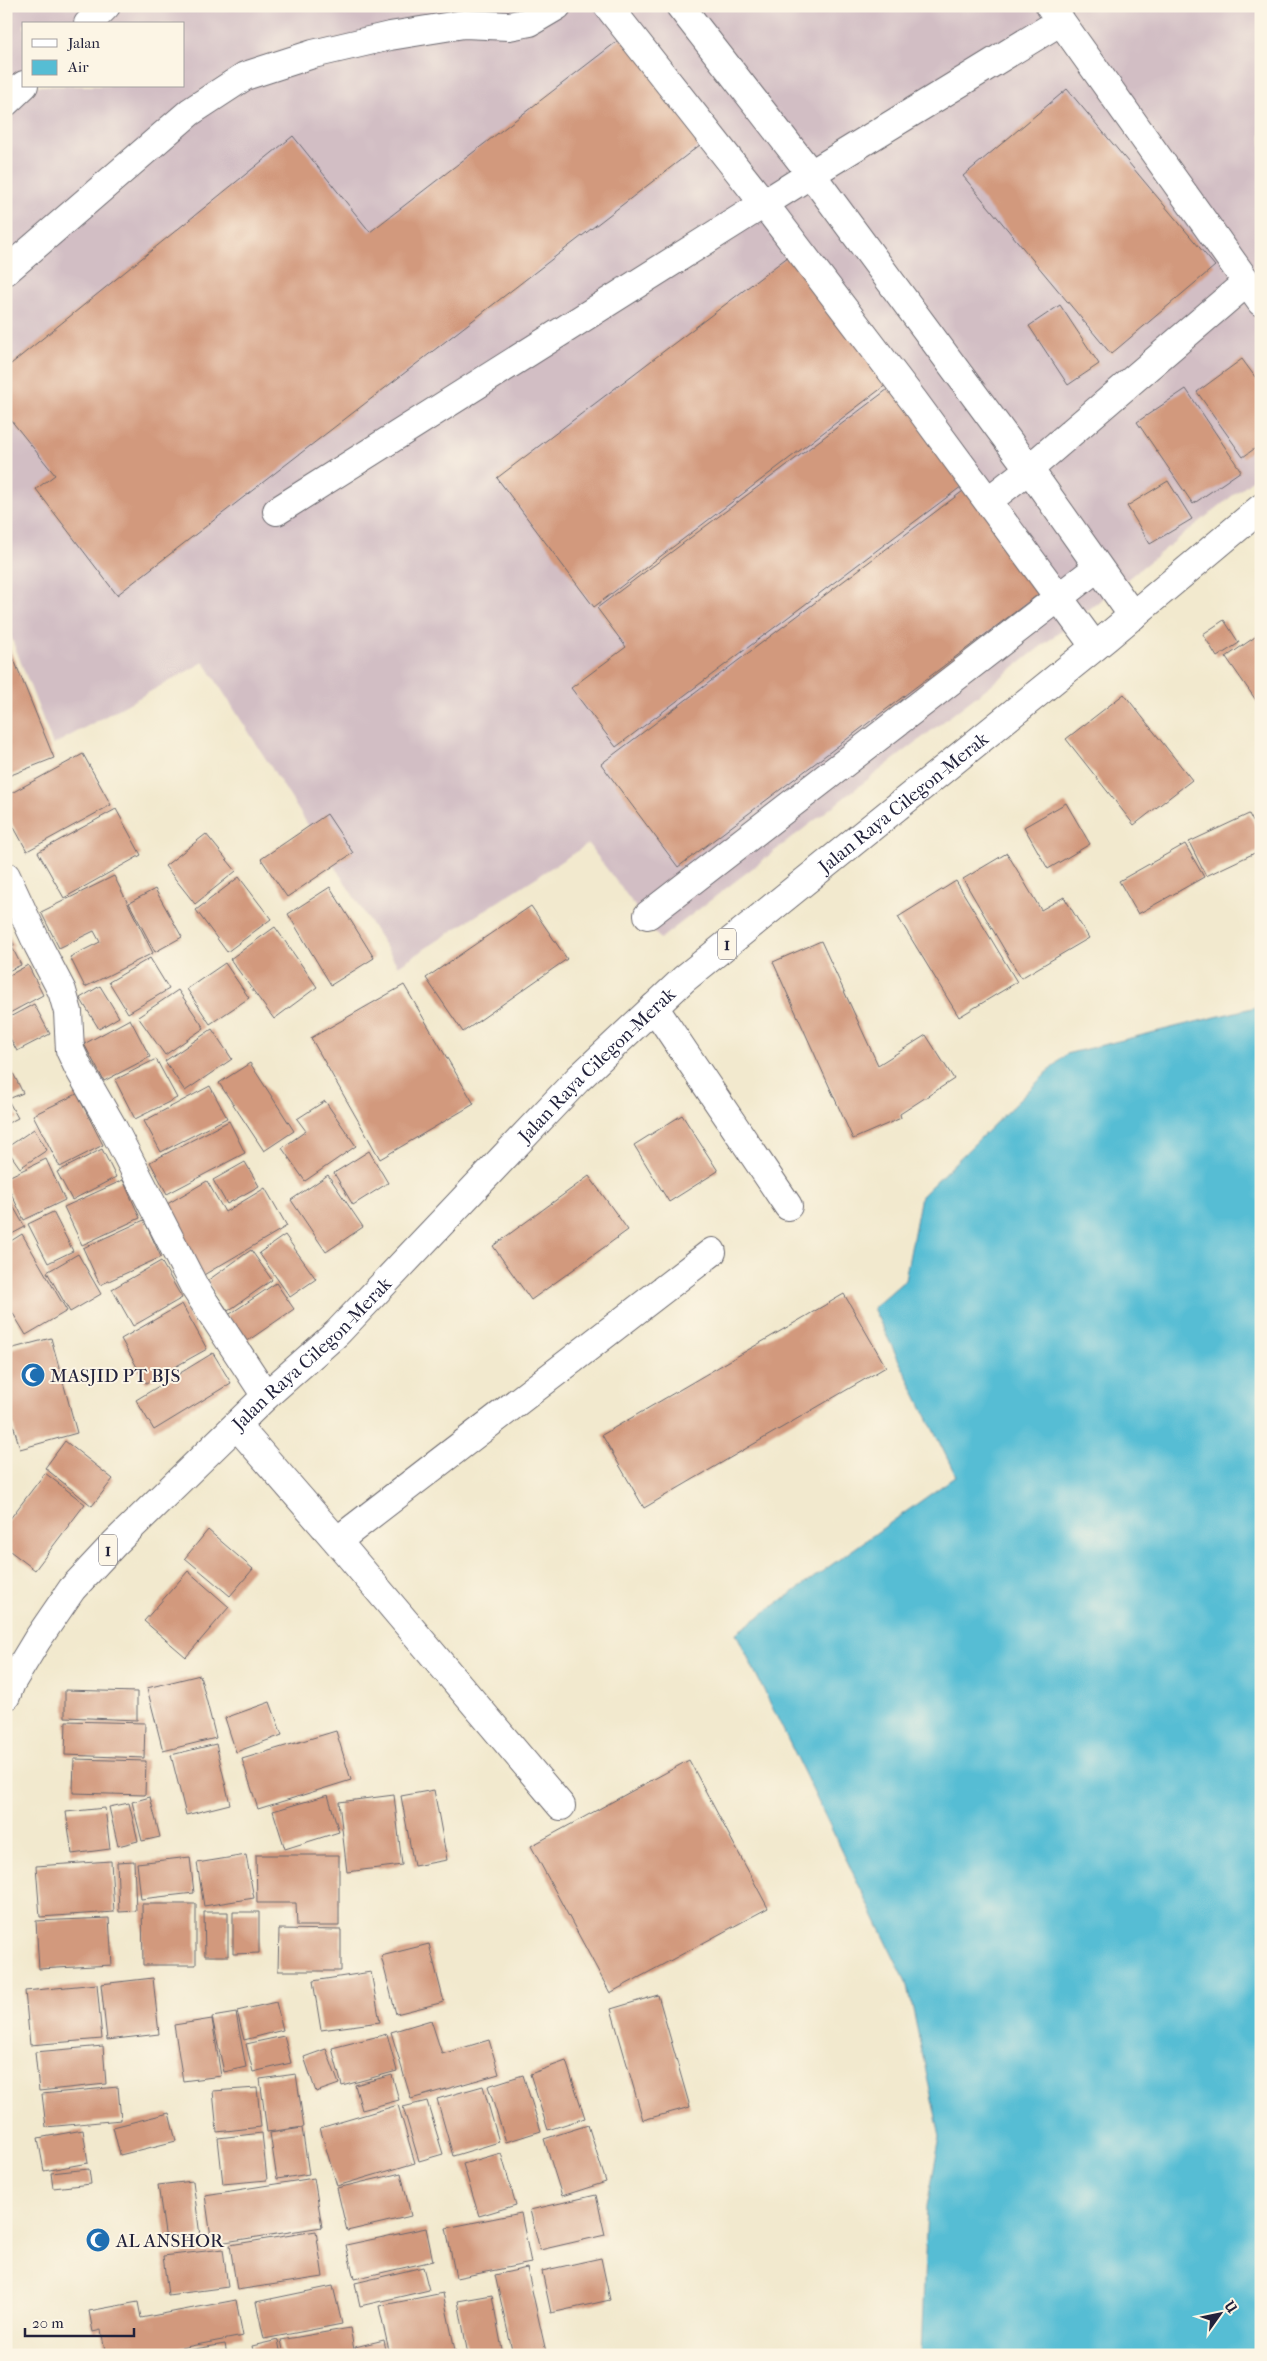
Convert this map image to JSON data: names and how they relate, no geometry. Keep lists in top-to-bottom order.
{
  "streets": {
    "main road": ["Jalan Raya Cilegon-Merak", "1"]
  },
  "places": {
    "mosque": ["MASJID PT BJS", "AL ANSHOR"]
  },
  "legend": ["Jalan", "Air"],
  "scale_bar": "20 m",
  "north": "top right"
}
